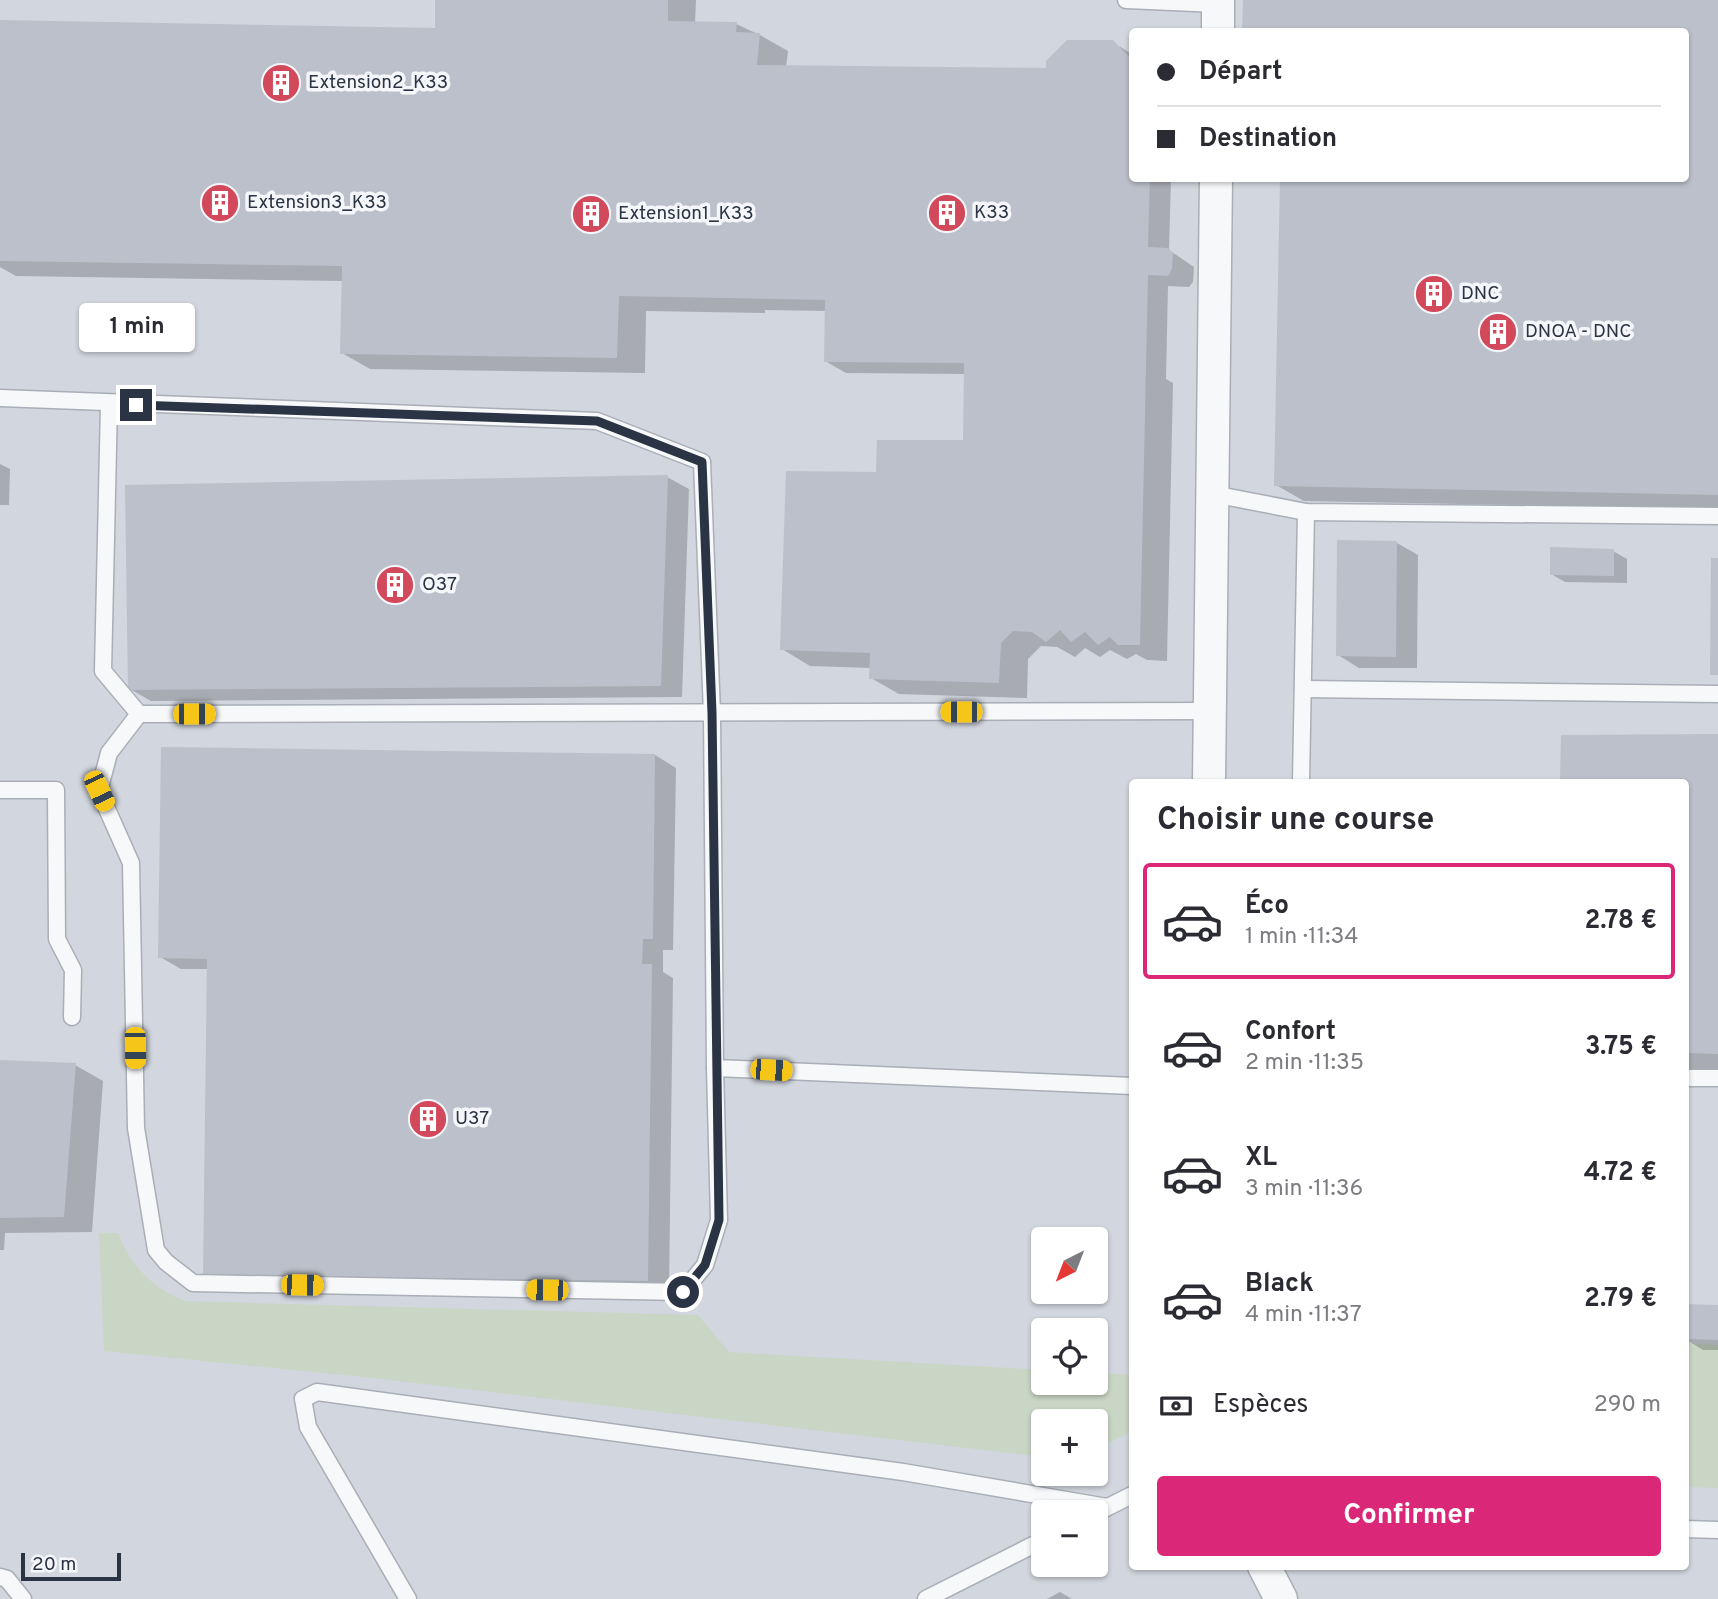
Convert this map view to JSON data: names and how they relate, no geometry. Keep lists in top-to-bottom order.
{
  "places": {
    "building": [
      "Extension2_K33",
      "Extension3_K33",
      "K33",
      "Extension1_K33",
      "DNC",
      "DNOA - DNC",
      "O37",
      "U37"
    ]
  },
  "scale_bar": "20 m",
  "north": "bottom left",
  "page": {
    "banner": ["Départ", "Destination"],
    "bubble": "1 min",
    "heading": "Choisir une course",
    "list": [
      {
        "name": "Éco",
        "note": "1 min · 11:34",
        "value": "2.78 €"
      },
      {
        "name": "Confort",
        "note": "2 min · 11:35",
        "value": "3.75 €"
      },
      {
        "name": "XL",
        "note": "3 min · 11:36",
        "value": "4.72 €"
      },
      {
        "name": "Black",
        "note": "4 min · 11:37",
        "value": "2.79 €"
      }
    ],
    "map_buttons": ["+", "−"],
    "pay": ["Espèces", "290 m"],
    "buttons": "Confirmer",
    "scale": "20 m"
  }
}
